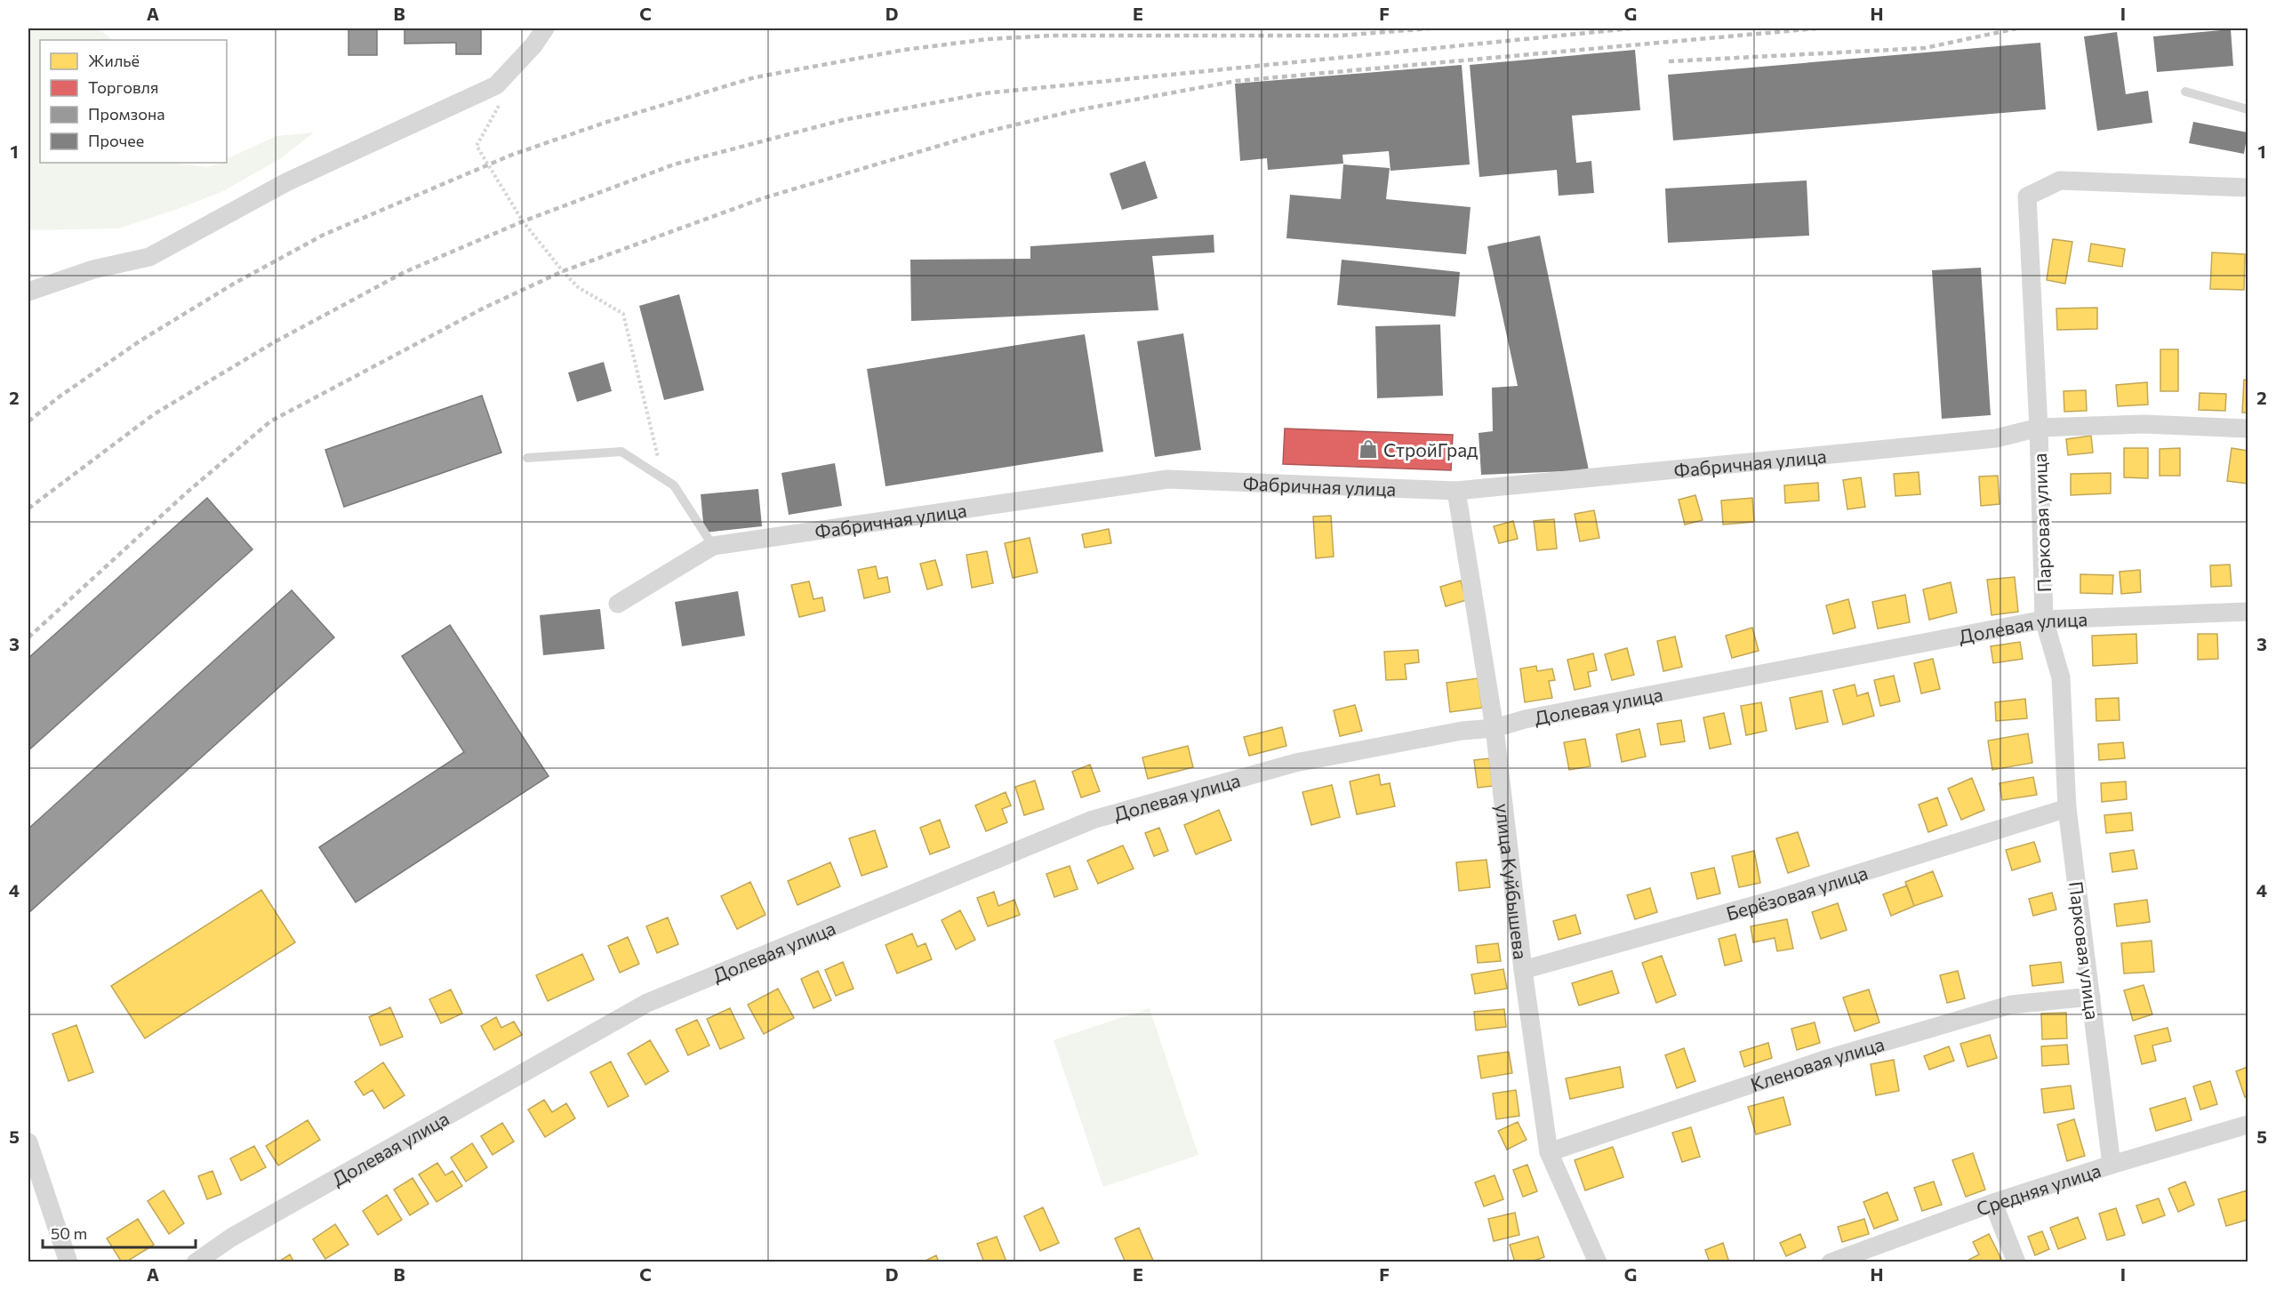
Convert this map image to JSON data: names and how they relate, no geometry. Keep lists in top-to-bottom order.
{
  "streets": {
    "street": [
      "Фабричная улица",
      "Парковая улица",
      "Долевая улица",
      "улица Куйбышева",
      "Берёзовая улица",
      "Кленовая улица",
      "Средняя улица"
    ]
  },
  "crossings": [
    ["Фабричная улица", "Парковая улица"],
    ["Фабричная улица", "улица Куйбышева"],
    ["Парковая улица", "Долевая улица"],
    ["Парковая улица", "Берёзовая улица"],
    ["Парковая улица", "Кленовая улица"],
    ["Парковая улица", "Средняя улица"],
    ["Долевая улица", "улица Куйбышева"],
    ["улица Куйбышева", "Берёзовая улица"],
    ["улица Куйбышева", "Кленовая улица"]
  ],
  "places": {
    "shop": ["СтройГрад"]
  },
  "legend": [
    "Жильё",
    "Торговля",
    "Промзона",
    "Прочее"
  ],
  "scale_bar": "50 m",
  "grid": {
    "columns": [
      "A",
      "B",
      "C",
      "D",
      "E",
      "F",
      "G",
      "H",
      "I"
    ],
    "rows": [
      "1",
      "2",
      "3",
      "4",
      "5"
    ]
  }
}
